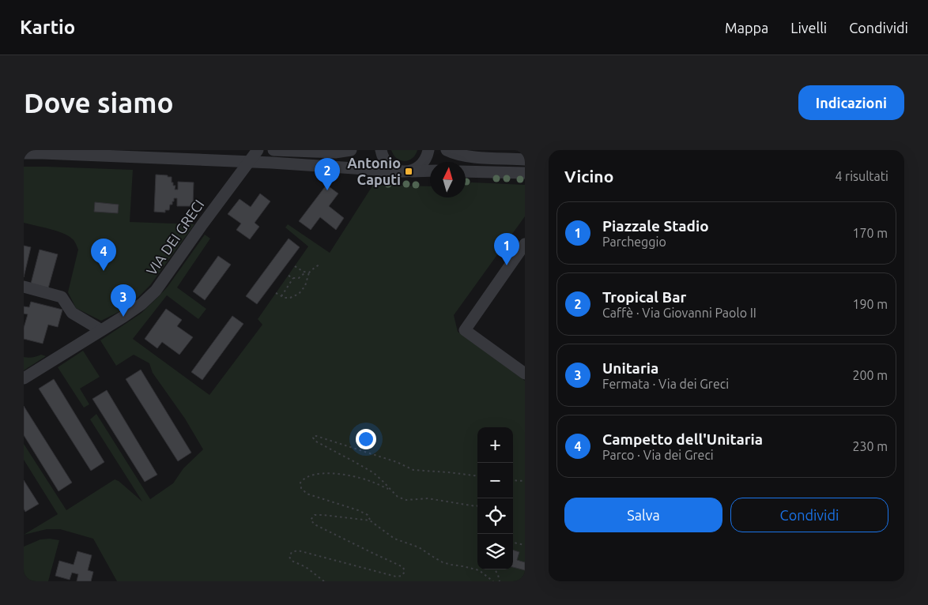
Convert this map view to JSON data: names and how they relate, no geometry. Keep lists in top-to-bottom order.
{
  "streets": {
    "street": ["VIA DEI GRECI"]
  },
  "places": {
    "transit": ["Antonio Caputi"]
  },
  "north": "top",
  "page": {
    "header": "Kartio",
    "nav": ["Mappa", "Livelli", "Condividi"],
    "buttons": [
      "Indicazioni",
      ["Salva", "Condividi"]
    ],
    "title": "Dove siamo",
    "heading": ["Vicino", "4 risultati"],
    "pins": [
      "2",
      "1",
      "4",
      "3"
    ],
    "list": [
      {
        "mark": "1",
        "name": "Piazzale Stadio",
        "note": "Parcheggio",
        "value": "170 m"
      },
      {
        "mark": "2",
        "name": "Tropical Bar",
        "note": "Caffè · Via Giovanni Paolo II",
        "value": "190 m"
      },
      {
        "mark": "3",
        "name": "Unitaria",
        "note": "Fermata · Via dei Greci",
        "value": "200 m"
      },
      {
        "mark": "4",
        "name": "Campetto dell'Unitaria",
        "note": "Parco · Via dei Greci",
        "value": "230 m"
      }
    ],
    "map_buttons": ["+", "−"]
  }
}
